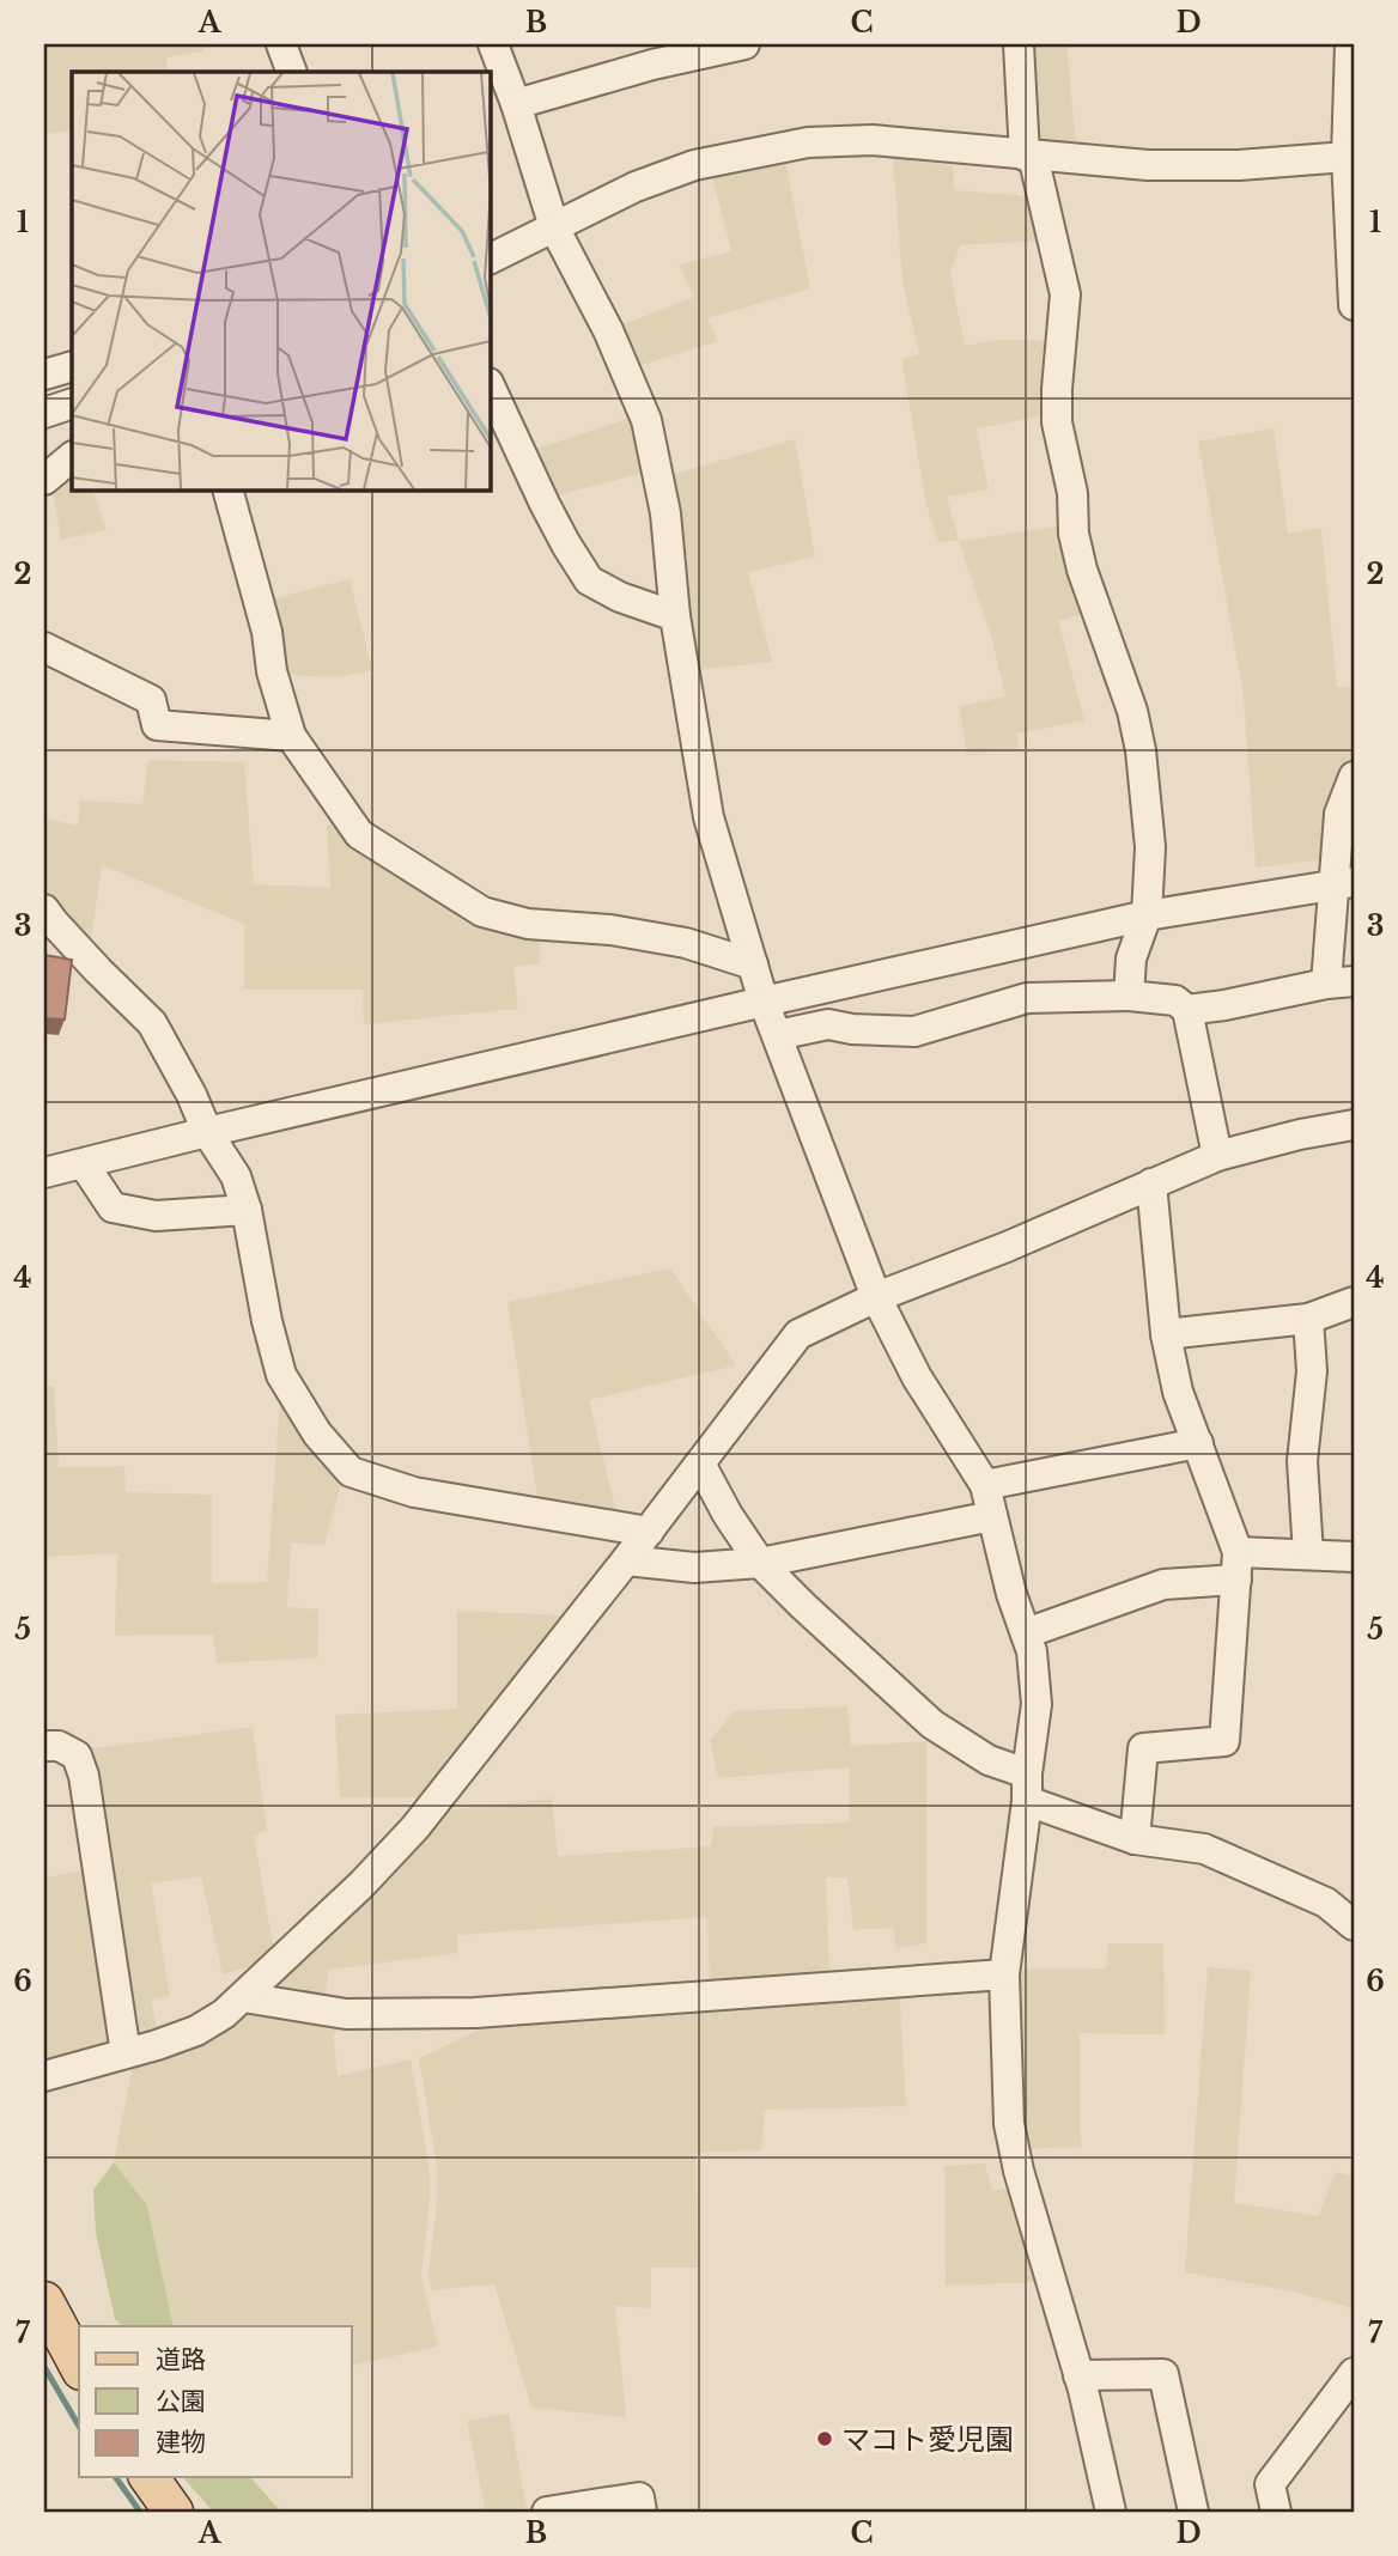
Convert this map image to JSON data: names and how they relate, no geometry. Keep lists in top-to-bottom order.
{
  "places": ["マコト愛児園"],
  "legend": ["道路", "公園", "建物"],
  "grid": {
    "columns": [
      "A",
      "B",
      "C",
      "D"
    ],
    "rows": [
      "1",
      "2",
      "3",
      "4",
      "5",
      "6",
      "7"
    ]
  }
}
